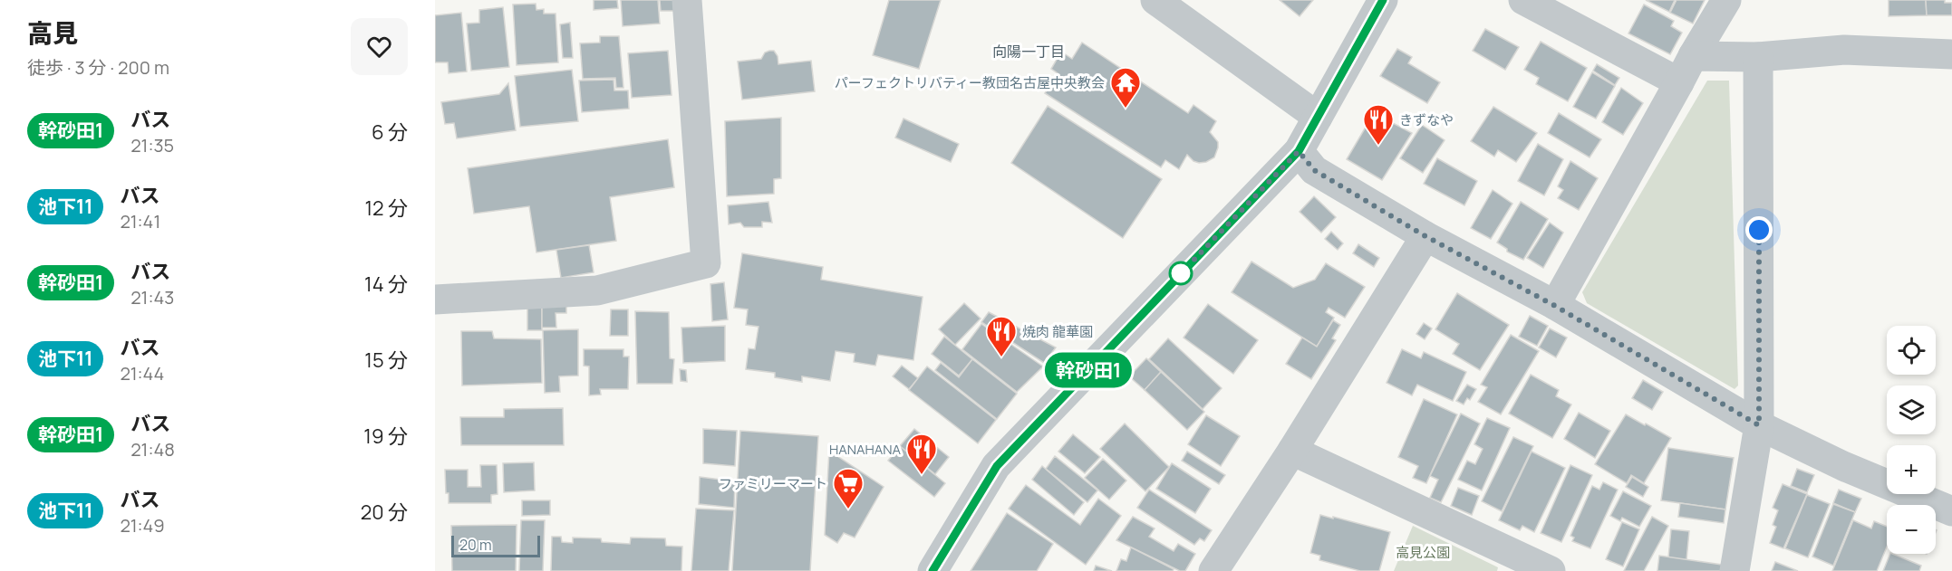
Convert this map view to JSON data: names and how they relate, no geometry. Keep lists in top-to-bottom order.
{
  "districts": ["向陽一丁目"],
  "parks": ["高見公園"],
  "places": {
    "temple": ["パーフェクトリバティー教団名古屋中央教会"],
    "restaurant": ["きずなや", "焼肉 龍華園", "HANAHANA"],
    "supermarket": ["ファミリーマート"]
  },
  "lines": ["bus line 幹砂田1"],
  "scale_bar": "20 m",
  "page": {
    "heading": ["高見", "徒歩 · 3 分 · 200 m"],
    "on_map": "幹砂田1",
    "list": [
      {
        "mark": "幹砂田1",
        "name": "バス",
        "note": "21:35",
        "value": "6 分"
      },
      {
        "mark": "池下11",
        "name": "バス",
        "note": "21:41",
        "value": "12 分"
      },
      {
        "mark": "幹砂田1",
        "name": "バス",
        "note": "21:43",
        "value": "14 分"
      },
      {
        "mark": "池下11",
        "name": "バス",
        "note": "21:44",
        "value": "15 分"
      },
      {
        "mark": "幹砂田1",
        "name": "バス",
        "note": "21:48",
        "value": "19 分"
      },
      {
        "mark": "池下11",
        "name": "バス",
        "note": "21:49",
        "value": "20 分"
      }
    ],
    "map_buttons": ["+", "−"],
    "scale": "20 m"
  }
}
